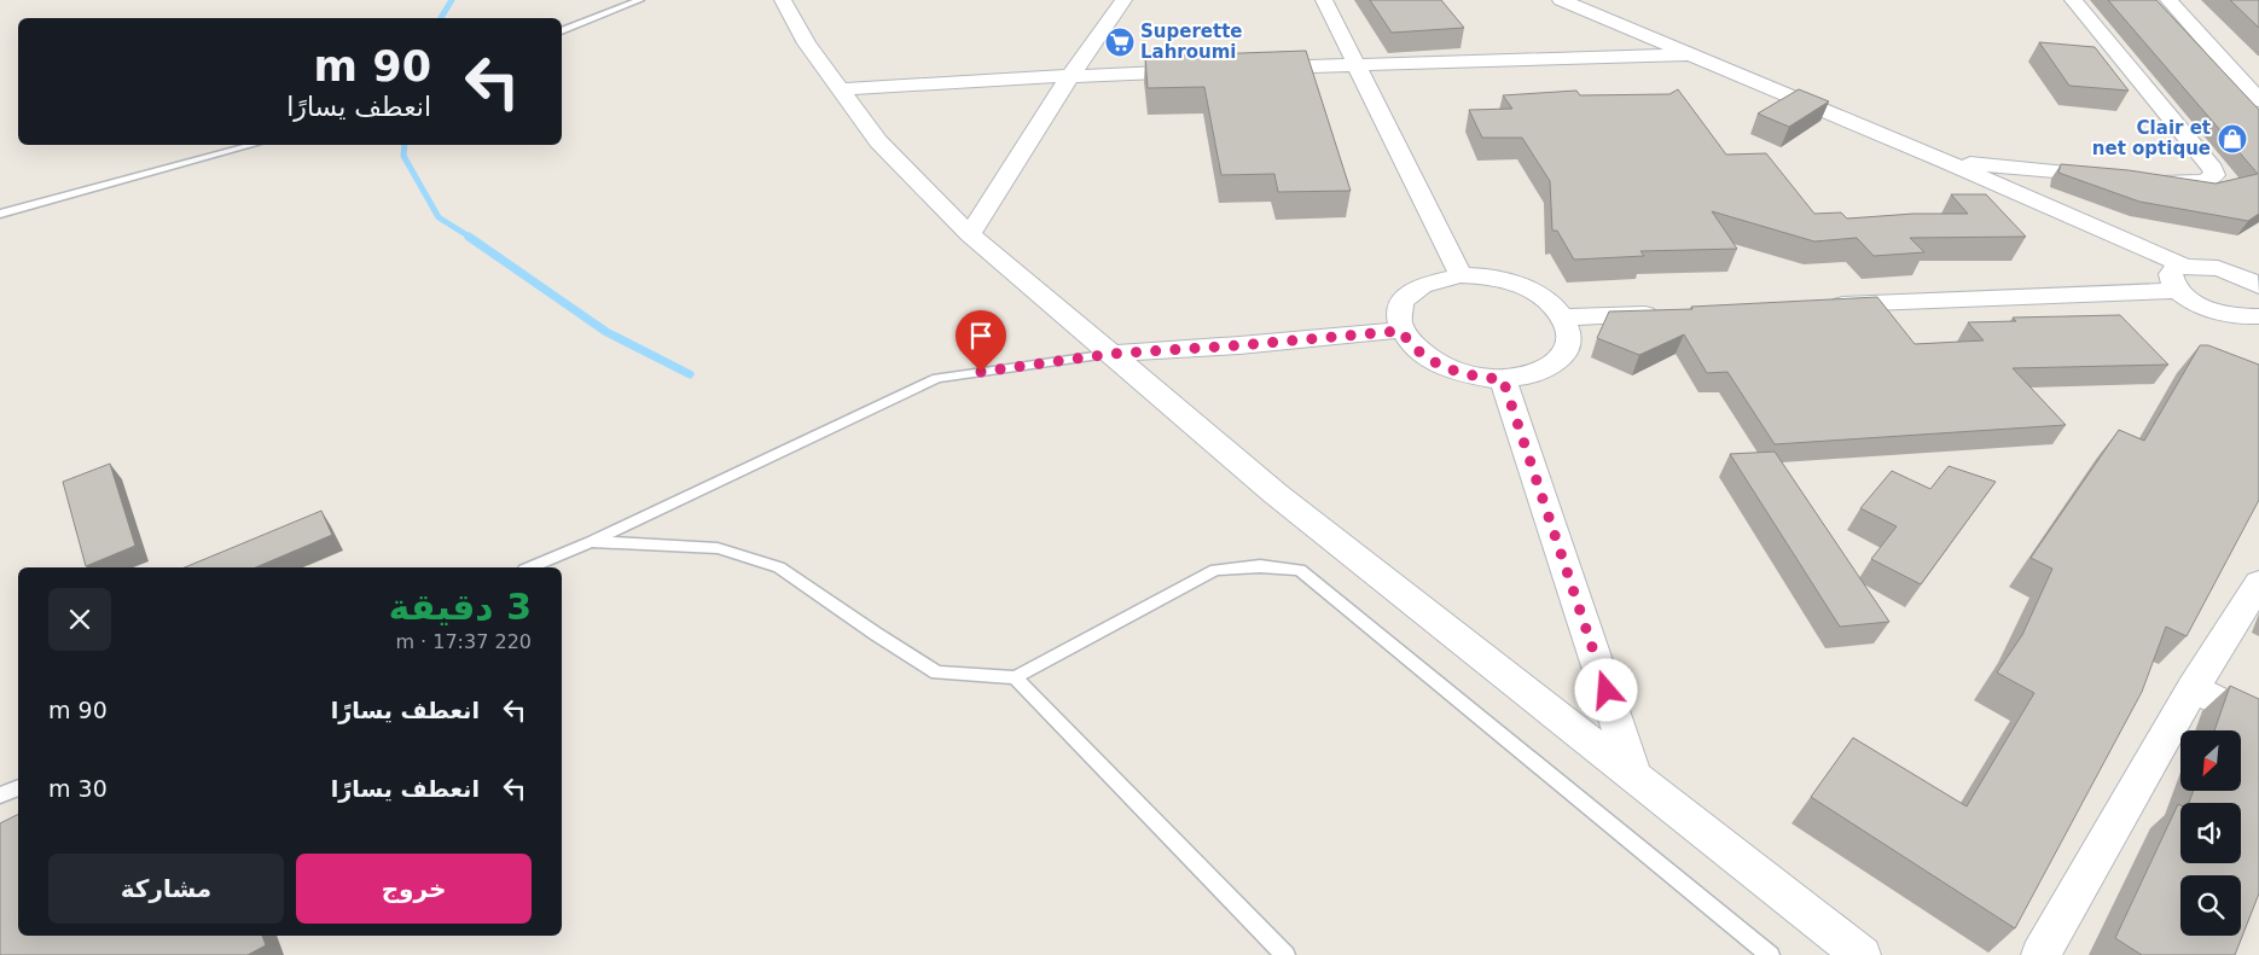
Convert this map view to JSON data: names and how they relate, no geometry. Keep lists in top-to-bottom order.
{
  "places": {
    "supermarket": ["Superette Lahroumi"],
    "shop": ["Clair et net optique"]
  },
  "north": "bottom left",
  "page": {
    "turn": ["90 m", "انعطف يسارًا"],
    "heading": ["3 دقيقة", "220 m · 17:37"],
    "list": [
      {
        "name": "انعطف يسارًا",
        "value": "90 m"
      },
      {
        "name": "انعطف يسارًا",
        "value": "30 m"
      }
    ],
    "buttons": ["خروج", "مشاركة"]
  }
}
